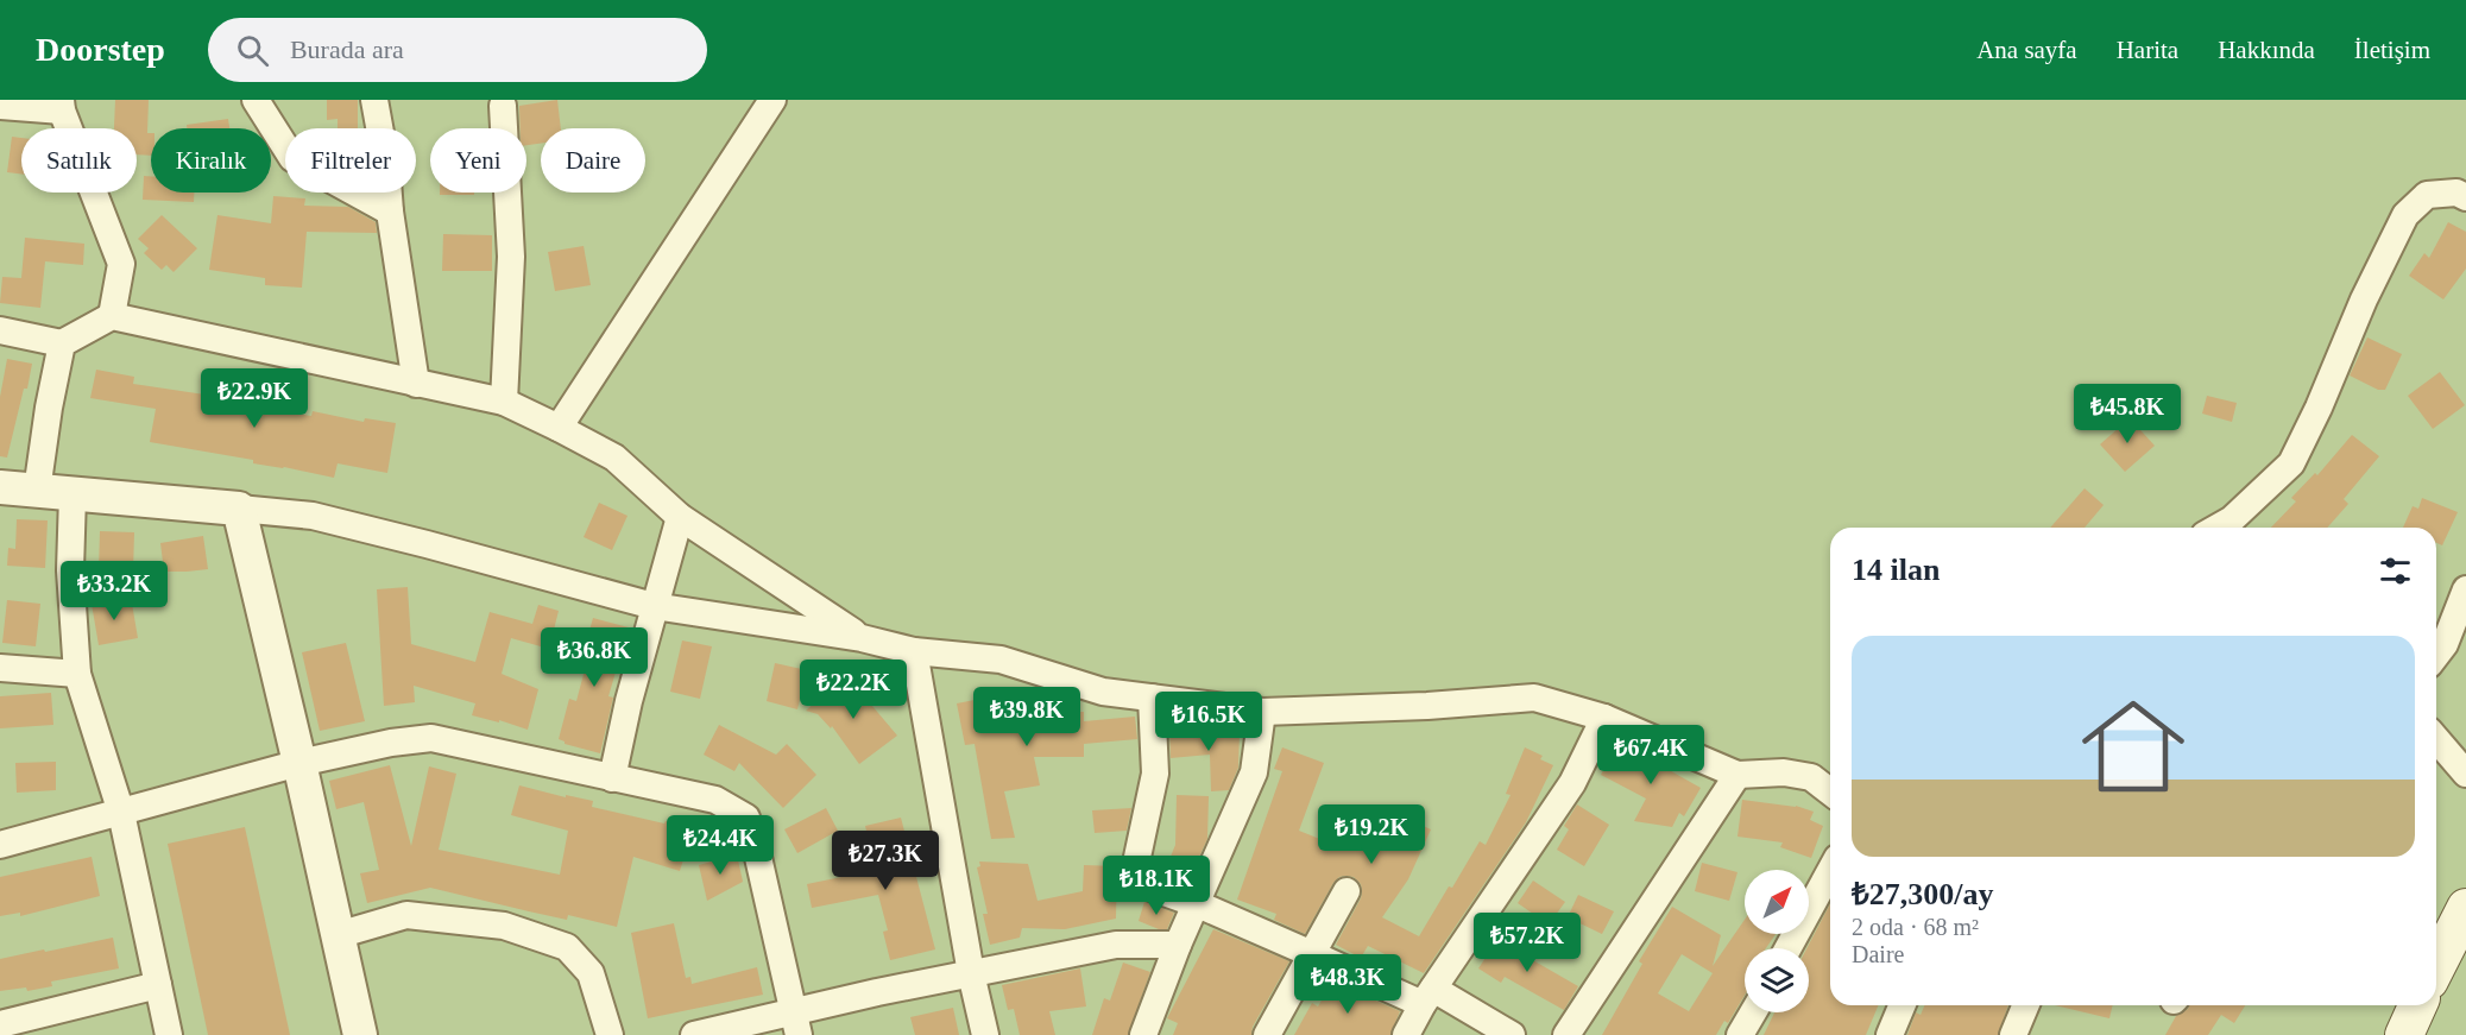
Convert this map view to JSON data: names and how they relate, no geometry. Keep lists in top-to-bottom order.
{
  "north": "top right",
  "page": {
    "header": "Doorstep",
    "search": "Burada ara",
    "nav": [
      "Ana sayfa",
      "Harita",
      "Hakkında",
      "İletişim"
    ],
    "chip": [
      "Satılık",
      "Kiralık",
      "Filtreler",
      "Yeni",
      "Daire"
    ],
    "price": [
      "₺22.9K",
      "₺45.8K",
      "₺33.2K",
      "₺36.8K",
      "₺22.2K",
      "₺39.8K",
      "₺16.5K",
      "₺67.4K",
      "₺19.2K",
      "₺24.4K",
      "₺27.3K",
      "₺18.1K",
      "₺57.2K",
      "₺48.3K"
    ],
    "heading": "14 ilan",
    "list": [
      {
        "name": "₺27,300/ay",
        "note": "2 oda · 68 m² · Daire"
      }
    ]
  }
}
